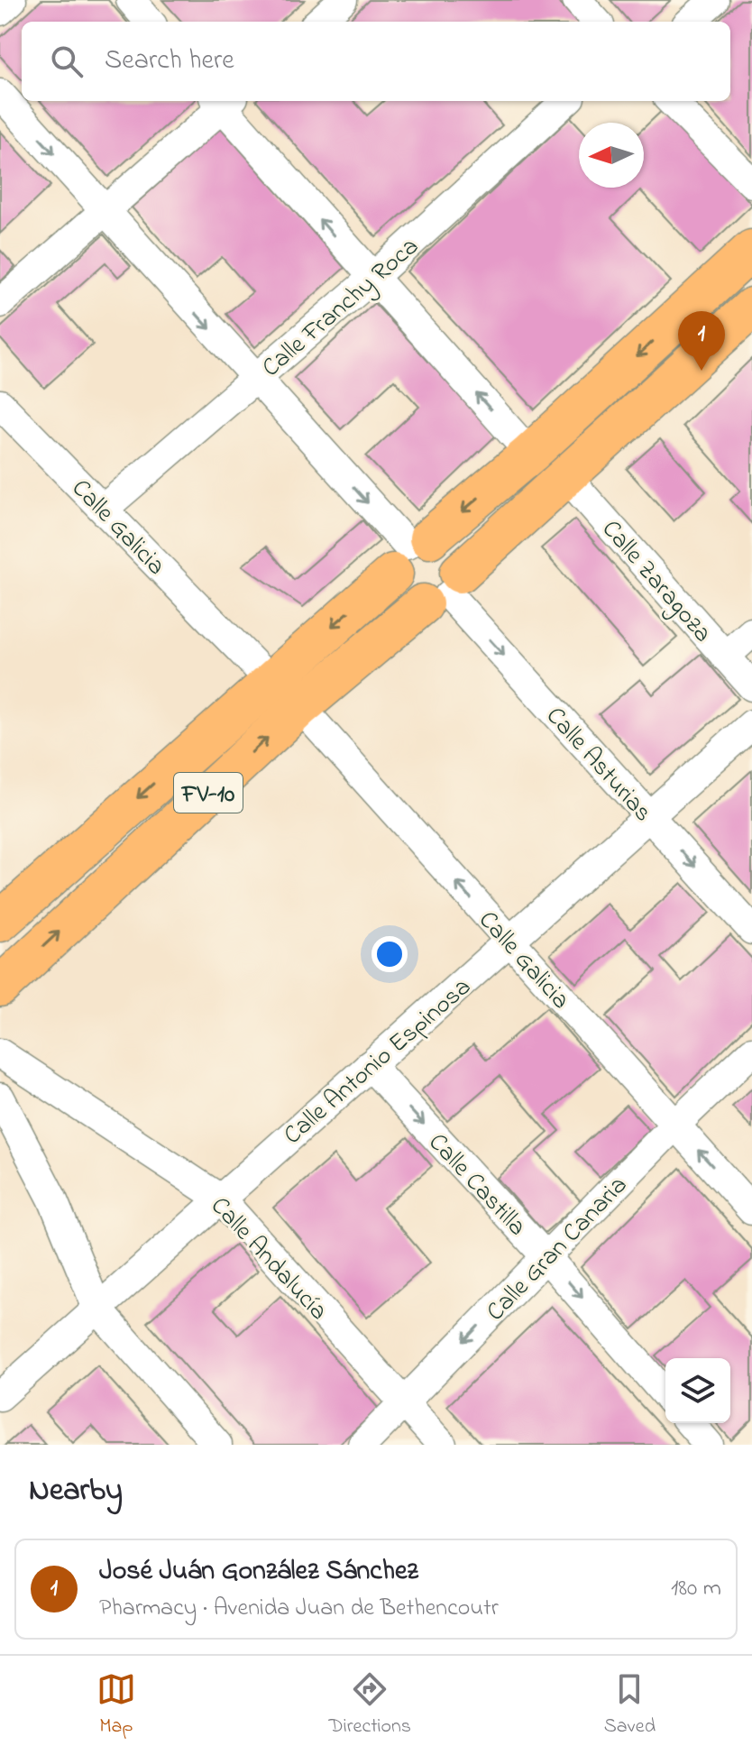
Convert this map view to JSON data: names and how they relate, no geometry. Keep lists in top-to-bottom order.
{
  "streets": {
    "main road": ["FV-10"],
    "street": [
      "Calle Franchy Roca",
      "Calle Galicia",
      "Calle Zaragoza",
      "Calle Asturias",
      "Calle Antonio Espinosa",
      "Calle Castilla",
      "Calle Gran Canaria",
      "Calle Andalucía"
    ]
  },
  "crossings": [
    ["Calle Franchy Roca", "Calle Galicia"],
    ["Calle Galicia", "FV-10"],
    ["Calle Galicia", "Calle Antonio Espinosa"],
    ["Calle Galicia", "Calle Gran Canaria"],
    ["Calle Zaragoza", "FV-10"],
    ["Calle Asturias", "FV-10"],
    ["Calle Asturias", "Calle Antonio Espinosa"],
    ["Calle Antonio Espinosa", "Calle Castilla"],
    ["Calle Antonio Espinosa", "Calle Andalucía"],
    ["Calle Castilla", "Calle Gran Canaria"],
    ["Calle Gran Canaria", "Calle Andalucía"]
  ],
  "one_way": [
    "Calle Galicia",
    "Calle Asturias",
    "Calle Castilla",
    "Calle Gran Canaria"
  ],
  "north": "left",
  "page": {
    "search": "Search here",
    "pins": "1",
    "heading": "Nearby",
    "list": [
      {
        "mark": "1",
        "name": "José Juán González Sánchez",
        "note": "Pharmacy · Avenida Juan de Bethencoutr",
        "value": "180 m"
      }
    ],
    "nav": ["Map", "Directions", "Saved"]
  }
}
